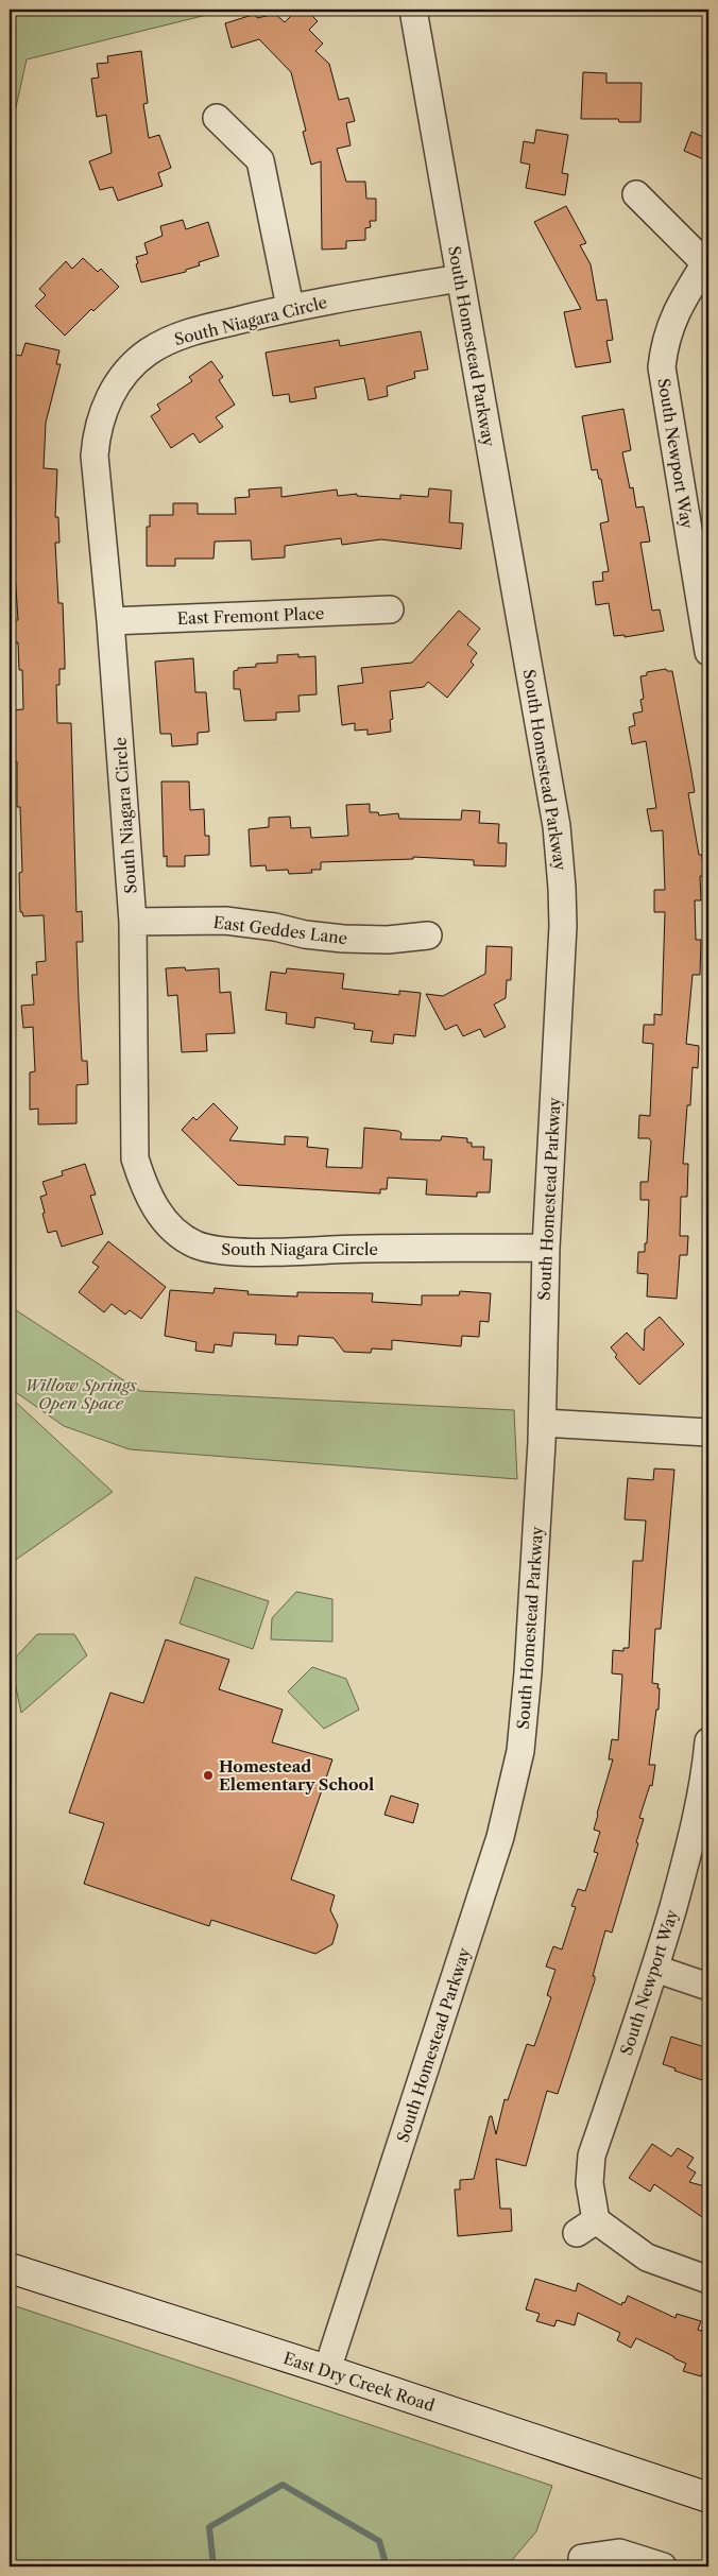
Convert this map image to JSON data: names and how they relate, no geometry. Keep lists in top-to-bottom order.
{
  "streets": {
    "main road": ["East Dry Creek Road"],
    "street": [
      "South Niagara Circle",
      "South Homestead Parkway",
      "South Newport Way",
      "East Fremont Place",
      "East Geddes Lane"
    ]
  },
  "crossings": [
    ["South Niagara Circle", "South Homestead Parkway"],
    ["South Niagara Circle", "East Fremont Place"],
    ["South Niagara Circle", "East Geddes Lane"],
    ["South Homestead Parkway", "East Dry Creek Road"]
  ],
  "parks": ["Willow Springs Open Space"],
  "places": ["Homestead Elementary School"]
}
